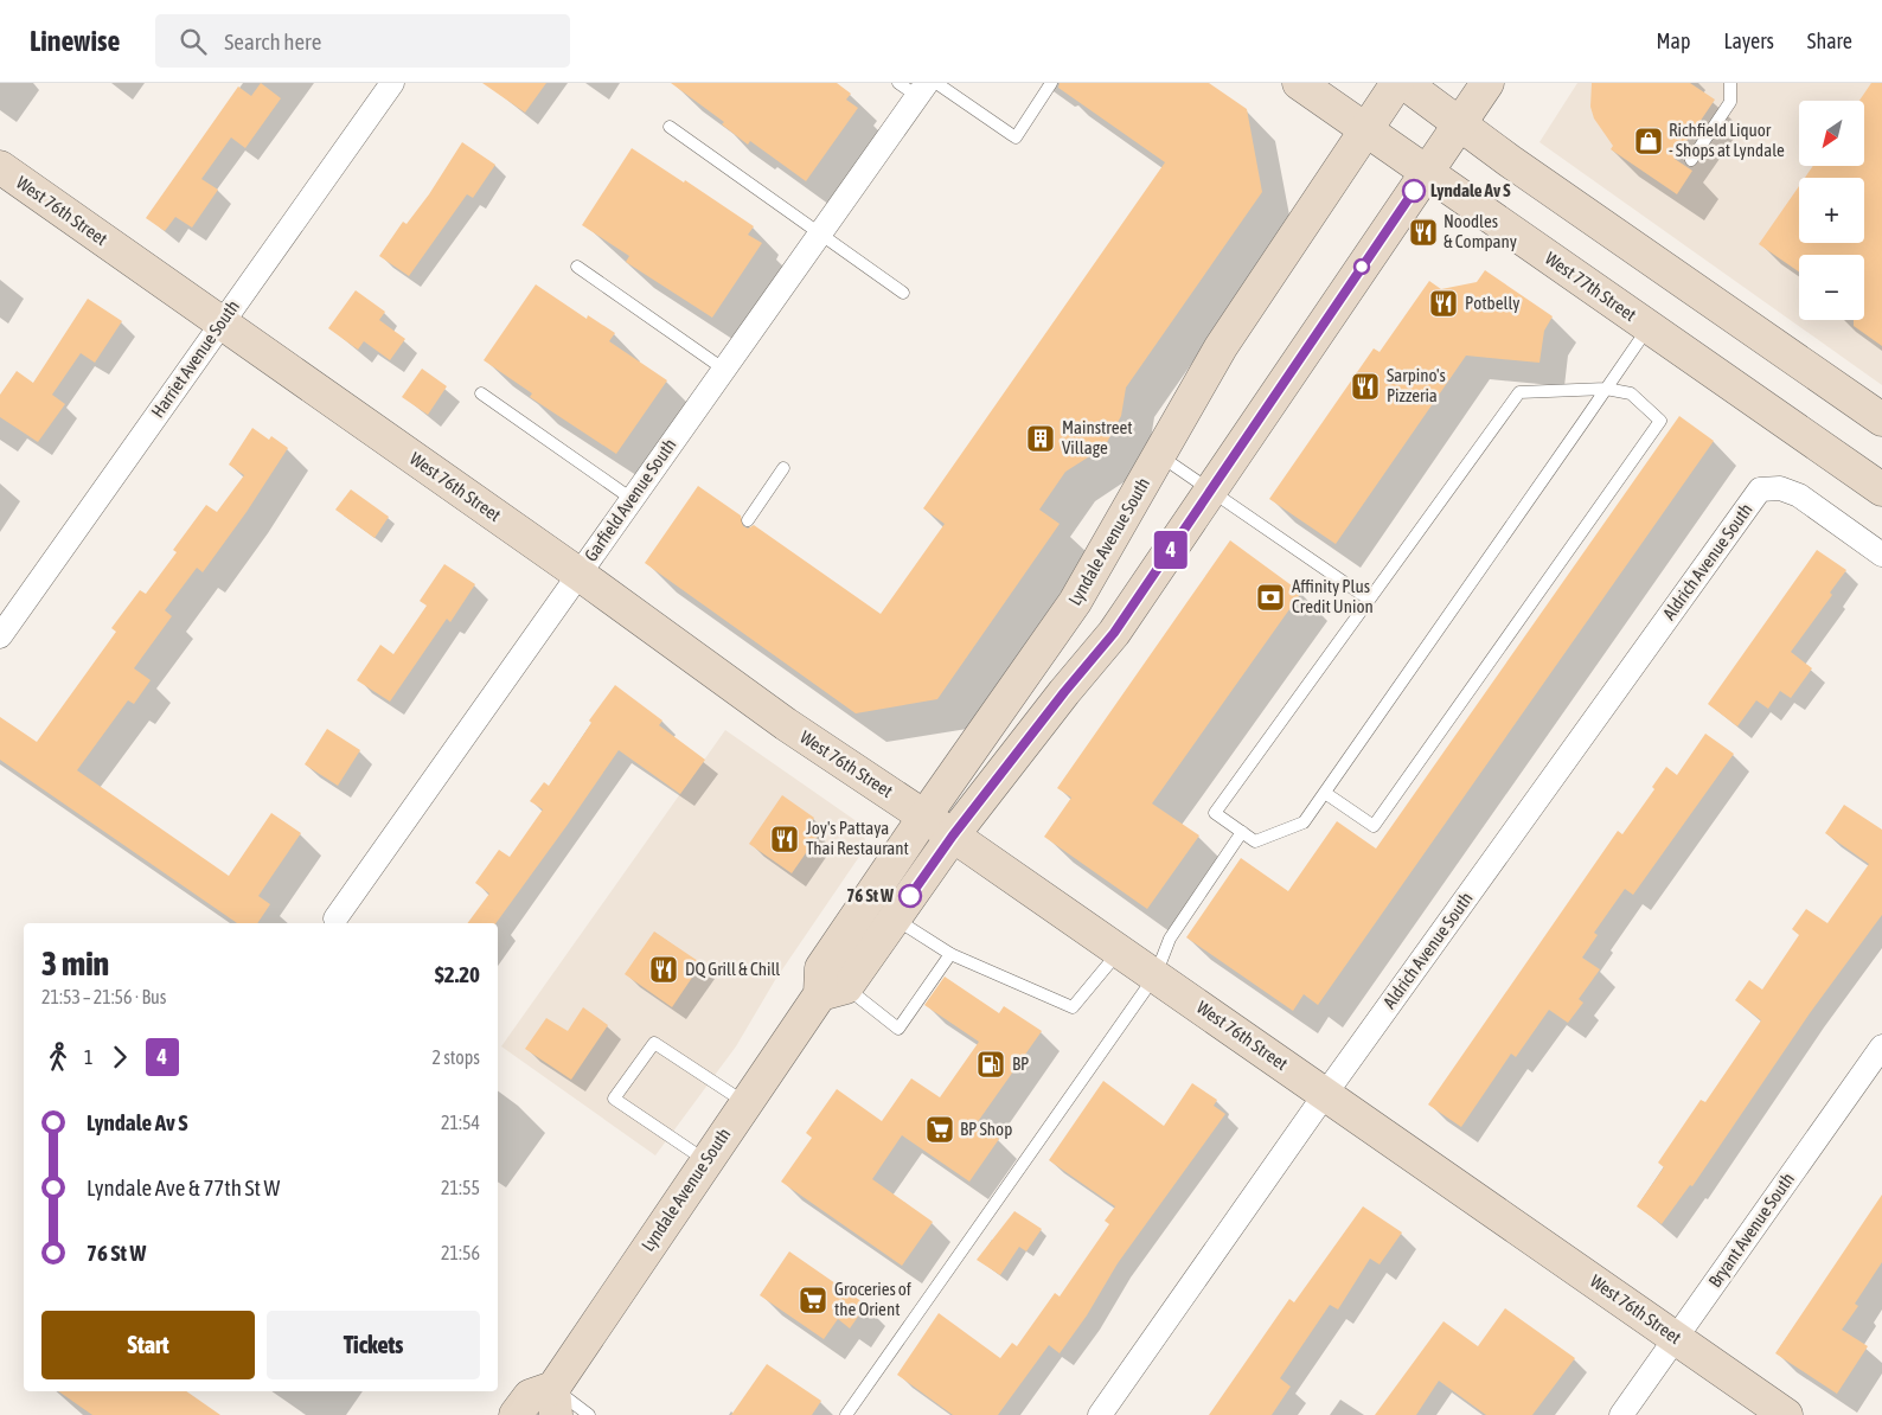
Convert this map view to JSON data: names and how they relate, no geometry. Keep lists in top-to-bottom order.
{
  "streets": {
    "street": [
      "West 76th Street",
      "West 77th Street",
      "Harriet Avenue South",
      "Garfield Avenue South",
      "Lyndale Avenue South",
      "Aldrich Avenue South",
      "Bryant Avenue South"
    ]
  },
  "crossings": [
    ["West 76th Street", "Harriet Avenue South"],
    ["West 76th Street", "Garfield Avenue South"],
    ["West 76th Street", "Lyndale Avenue South"],
    ["West 76th Street", "Aldrich Avenue South"],
    ["West 76th Street", "Bryant Avenue South"],
    ["West 77th Street", "Lyndale Avenue South"]
  ],
  "places": {
    "shop": ["Richfield Liquor - Shops at Lyndale"],
    "other": ["Lyndale Av S", "76 St W"],
    "restaurant": [
      "Noodles & Company",
      "Potbelly",
      "Sarpino's Pizzeria",
      "Joy's Pattaya Thai Restaurant",
      "DQ Grill & Chill"
    ],
    "building": ["Mainstreet Village"],
    "bank": ["Affinity Plus Credit Union"],
    "fuel station": ["BP"],
    "supermarket": ["BP Shop", "Groceries of the Orient"]
  },
  "lines": ["bus line 4"],
  "north": "bottom left",
  "page": {
    "header": "Linewise",
    "search": "Search here",
    "nav": ["Map", "Layers", "Share"],
    "on_map": "4",
    "map_buttons": ["+", "−"],
    "heading": ["3 min", "21:53 – 21:56 · Bus", "$2.20"],
    "legs": ["1", "4", "2 stops"],
    "list": [
      {
        "name": "Lyndale Av S",
        "value": "21:54"
      },
      {
        "name": "Lyndale Ave & 77th St W",
        "value": "21:55"
      },
      {
        "name": "76 St W",
        "value": "21:56"
      }
    ],
    "buttons": ["Start", "Tickets"]
  }
}
